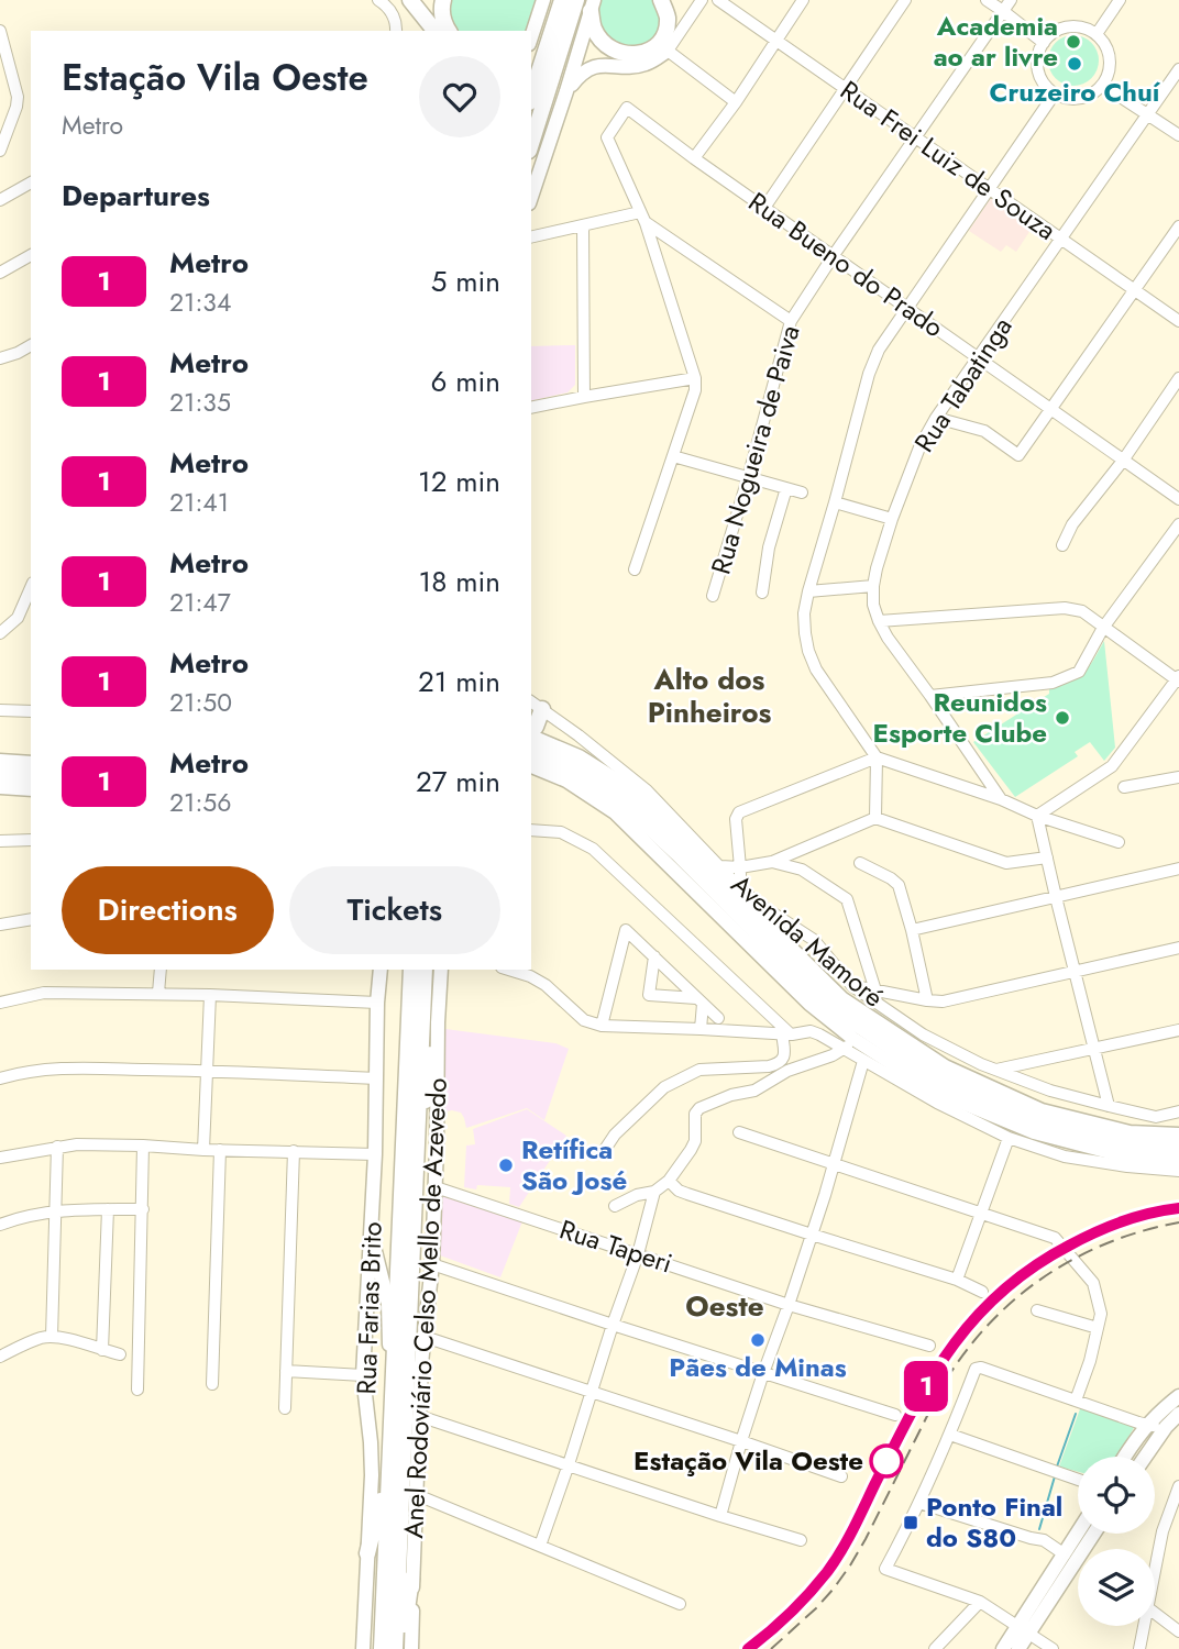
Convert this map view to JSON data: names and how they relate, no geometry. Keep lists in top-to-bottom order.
{
  "streets": {
    "highway": ["Anel Rodoviário Celso Mello de Azevedo"],
    "main road": ["Rua Farias Brito"],
    "street": [
      "Rua Frei Luiz de Souza",
      "Rua Bueno do Prado",
      "Rua Tabatinga",
      "Rua Nogueira de Paiva",
      "Avenida Mamoré",
      "Rua Taperi"
    ]
  },
  "crossings": [
    ["Rua Frei Luiz de Souza", "Rua Tabatinga"],
    ["Rua Frei Luiz de Souza", "Rua Nogueira de Paiva"],
    ["Rua Bueno do Prado", "Rua Tabatinga"],
    ["Rua Bueno do Prado", "Rua Nogueira de Paiva"],
    ["Rua Taperi", "Anel Rodoviário Celso Mello de Azevedo"]
  ],
  "districts": ["Alto dos Pinheiros", "Oeste"],
  "places": {
    "other": [
      "Academia ao ar livre",
      "Cruzeiro Chuí",
      "Reunidos Esporte Clube",
      "Retífica São José",
      "Pães de Minas",
      "Estação Vila Oeste"
    ],
    "transit": ["Ponto Final do S80"]
  },
  "lines": ["metro line 1"],
  "page": {
    "on_map": "1",
    "heading": [
      ["Estação Vila Oeste", "Metro"],
      "Departures"
    ],
    "list": [
      {
        "mark": "1",
        "name": "Metro",
        "note": "21:34",
        "value": "5 min"
      },
      {
        "mark": "1",
        "name": "Metro",
        "note": "21:35",
        "value": "6 min"
      },
      {
        "mark": "1",
        "name": "Metro",
        "note": "21:41",
        "value": "12 min"
      },
      {
        "mark": "1",
        "name": "Metro",
        "note": "21:47",
        "value": "18 min"
      },
      {
        "mark": "1",
        "name": "Metro",
        "note": "21:50",
        "value": "21 min"
      },
      {
        "mark": "1",
        "name": "Metro",
        "note": "21:56",
        "value": "27 min"
      }
    ],
    "buttons": ["Directions", "Tickets"]
  }
}
